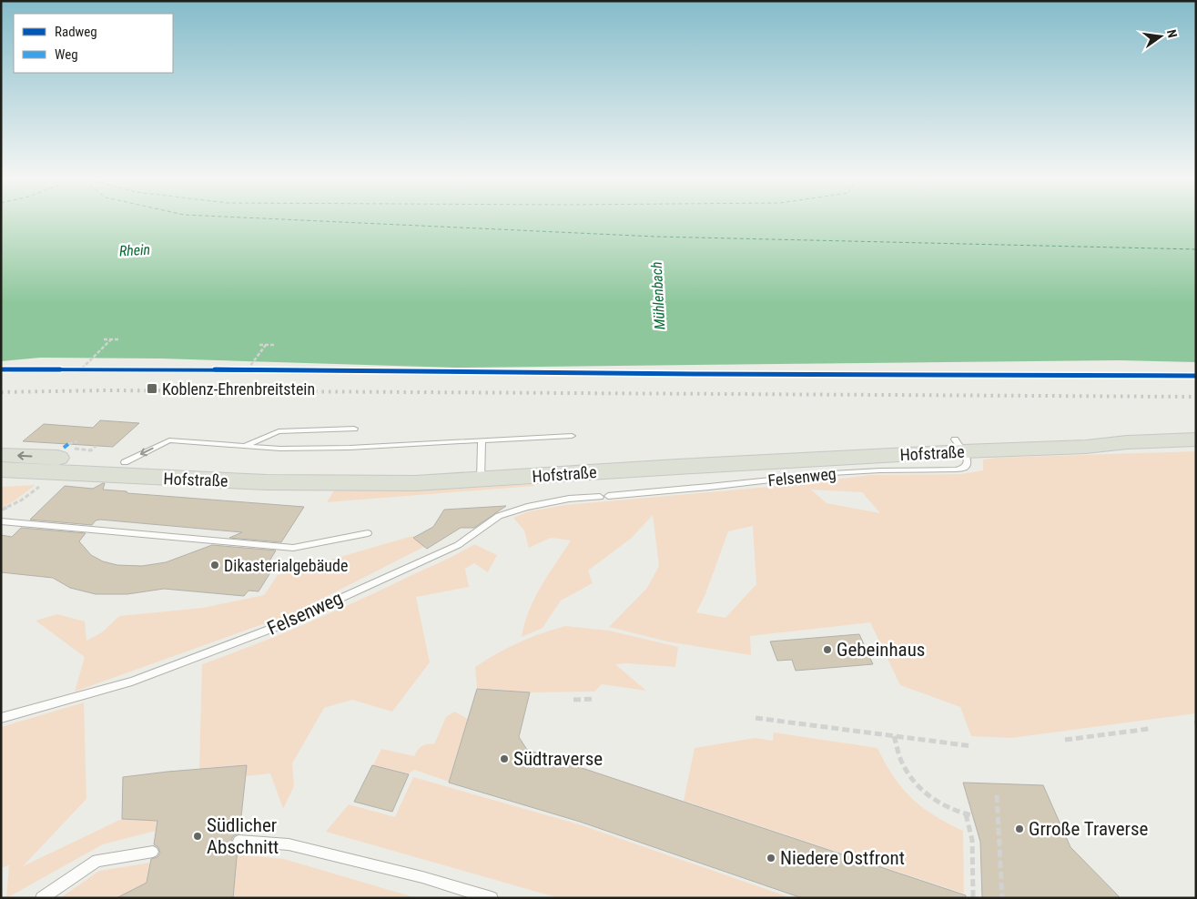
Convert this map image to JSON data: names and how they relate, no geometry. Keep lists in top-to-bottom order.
{
  "streets": {
    "main road": ["Hofstraße"],
    "lane": ["Felsenweg"]
  },
  "crossings": [
    ["Hofstraße", "Felsenweg"]
  ],
  "water": ["Rhein", "Mühlenbach"],
  "places": {
    "transit": ["Koblenz-Ehrenbreitstein"],
    "other": [
      "Dikasterialgebäude",
      "Gebeinhaus",
      "Südtraverse",
      "Grroße Traverse",
      "Südlicher Abschnitt",
      "Niedere Ostfront"
    ]
  },
  "legend": ["Radweg", "Weg"],
  "north": "right"
}
